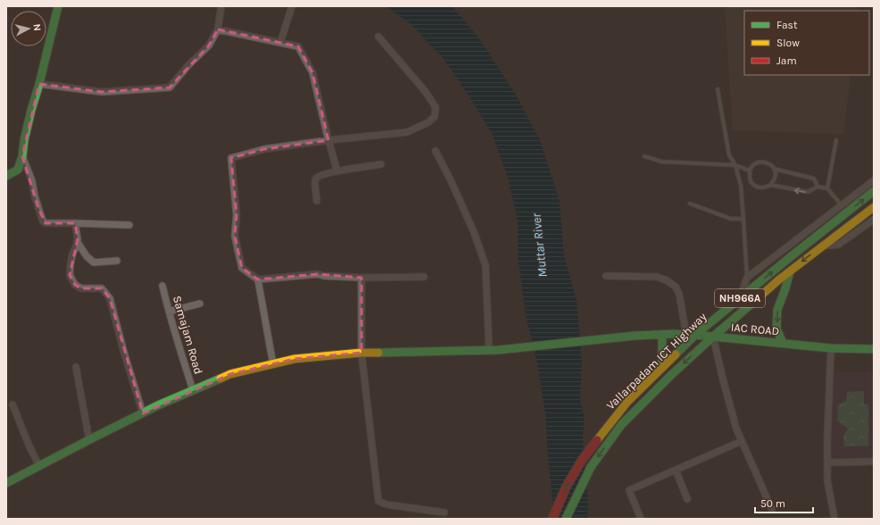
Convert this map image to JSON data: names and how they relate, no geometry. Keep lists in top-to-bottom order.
{
  "streets": {
    "main road": ["NH966A", "IAC ROAD", "Vallarpadam ICT Highway"],
    "street": ["Samajam Road"]
  },
  "crossings": [
    ["IAC ROAD", "Samajam Road"],
    ["IAC ROAD", "Vallarpadam ICT Highway"]
  ],
  "water": ["Muttar River"],
  "legend": ["Fast", "Slow", "Jam"],
  "scale_bar": "50 m",
  "north": "right"
}
